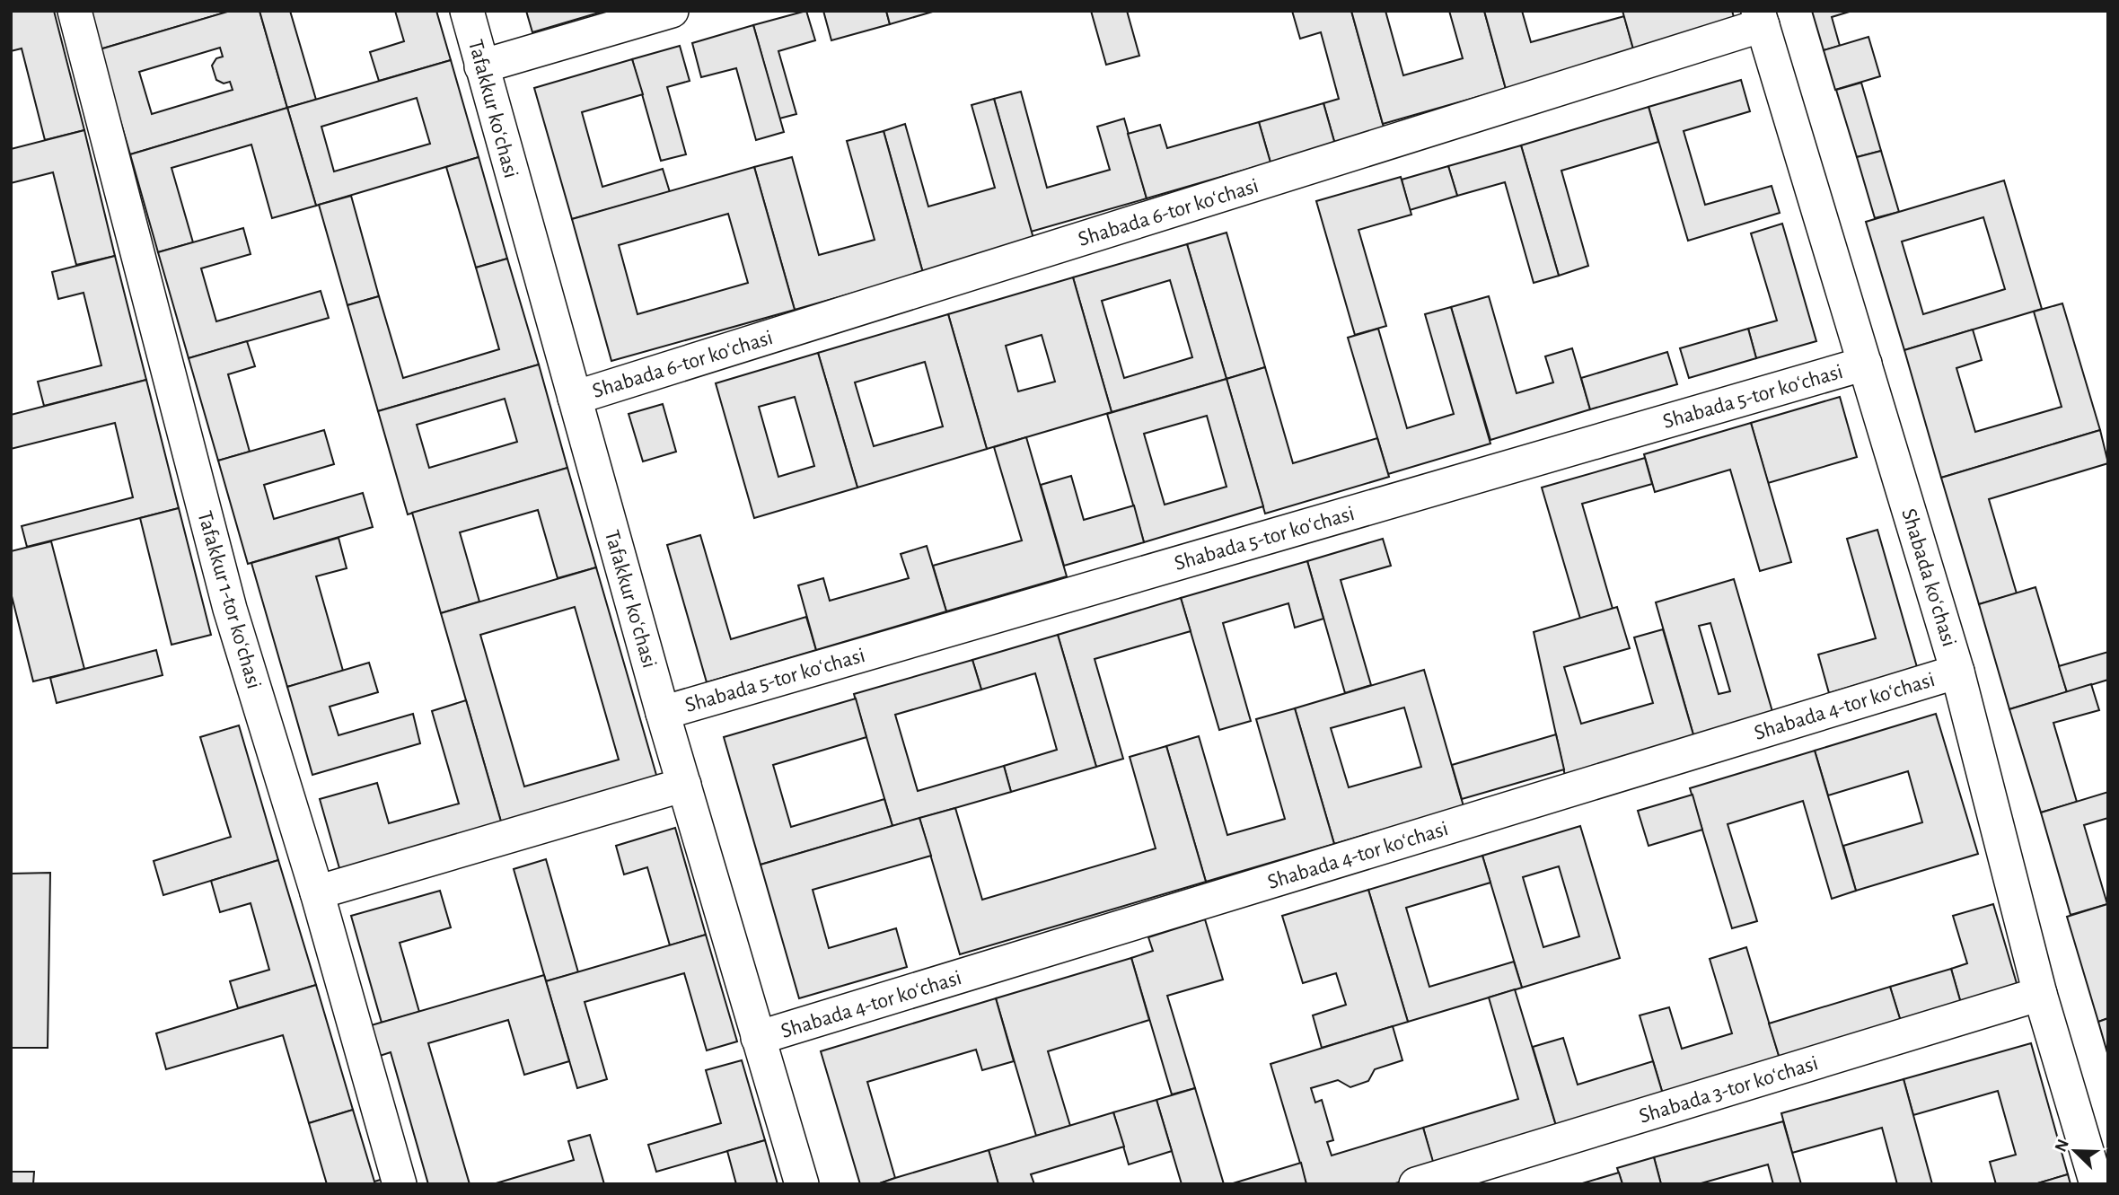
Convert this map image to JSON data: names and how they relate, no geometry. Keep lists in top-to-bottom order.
{
  "streets": {
    "street": [
      "Tafakkur koʻchasi",
      "Shabada 6-tor koʻchasi",
      "Shabada 5-tor koʻchasi",
      "Shabada koʻchasi",
      "Tafakkur 1-tor koʻchasi",
      "Shabada 4-tor koʻchasi",
      "Shabada 3-tor koʻchasi"
    ]
  },
  "crossings": [
    ["Tafakkur koʻchasi", "Shabada 6-tor koʻchasi"],
    ["Tafakkur koʻchasi", "Shabada 5-tor koʻchasi"],
    ["Tafakkur koʻchasi", "Shabada 4-tor koʻchasi"],
    ["Shabada 6-tor koʻchasi", "Shabada koʻchasi"],
    ["Shabada 5-tor koʻchasi", "Shabada koʻchasi"],
    ["Shabada koʻchasi", "Shabada 4-tor koʻchasi"],
    ["Shabada koʻchasi", "Shabada 3-tor koʻchasi"]
  ],
  "north": "top left"
}
